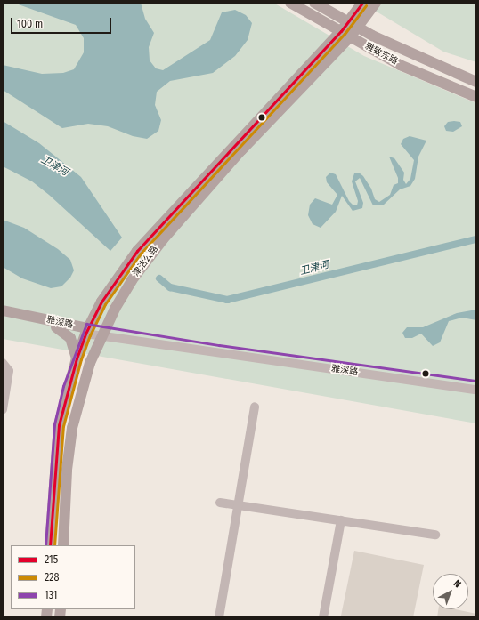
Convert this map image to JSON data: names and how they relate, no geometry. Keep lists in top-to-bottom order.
{
  "streets": {
    "main road": ["雅致东路", "津沽公路", "雅深路"]
  },
  "crossings": [
    ["雅致东路", "津沽公路"],
    ["津沽公路", "雅深路"]
  ],
  "water": ["卫津河"],
  "lines": ["transit line 215", "transit line 228", "transit line 131"],
  "legend": ["215", "228", "131"],
  "scale_bar": "100 m",
  "north": "top right"
}
